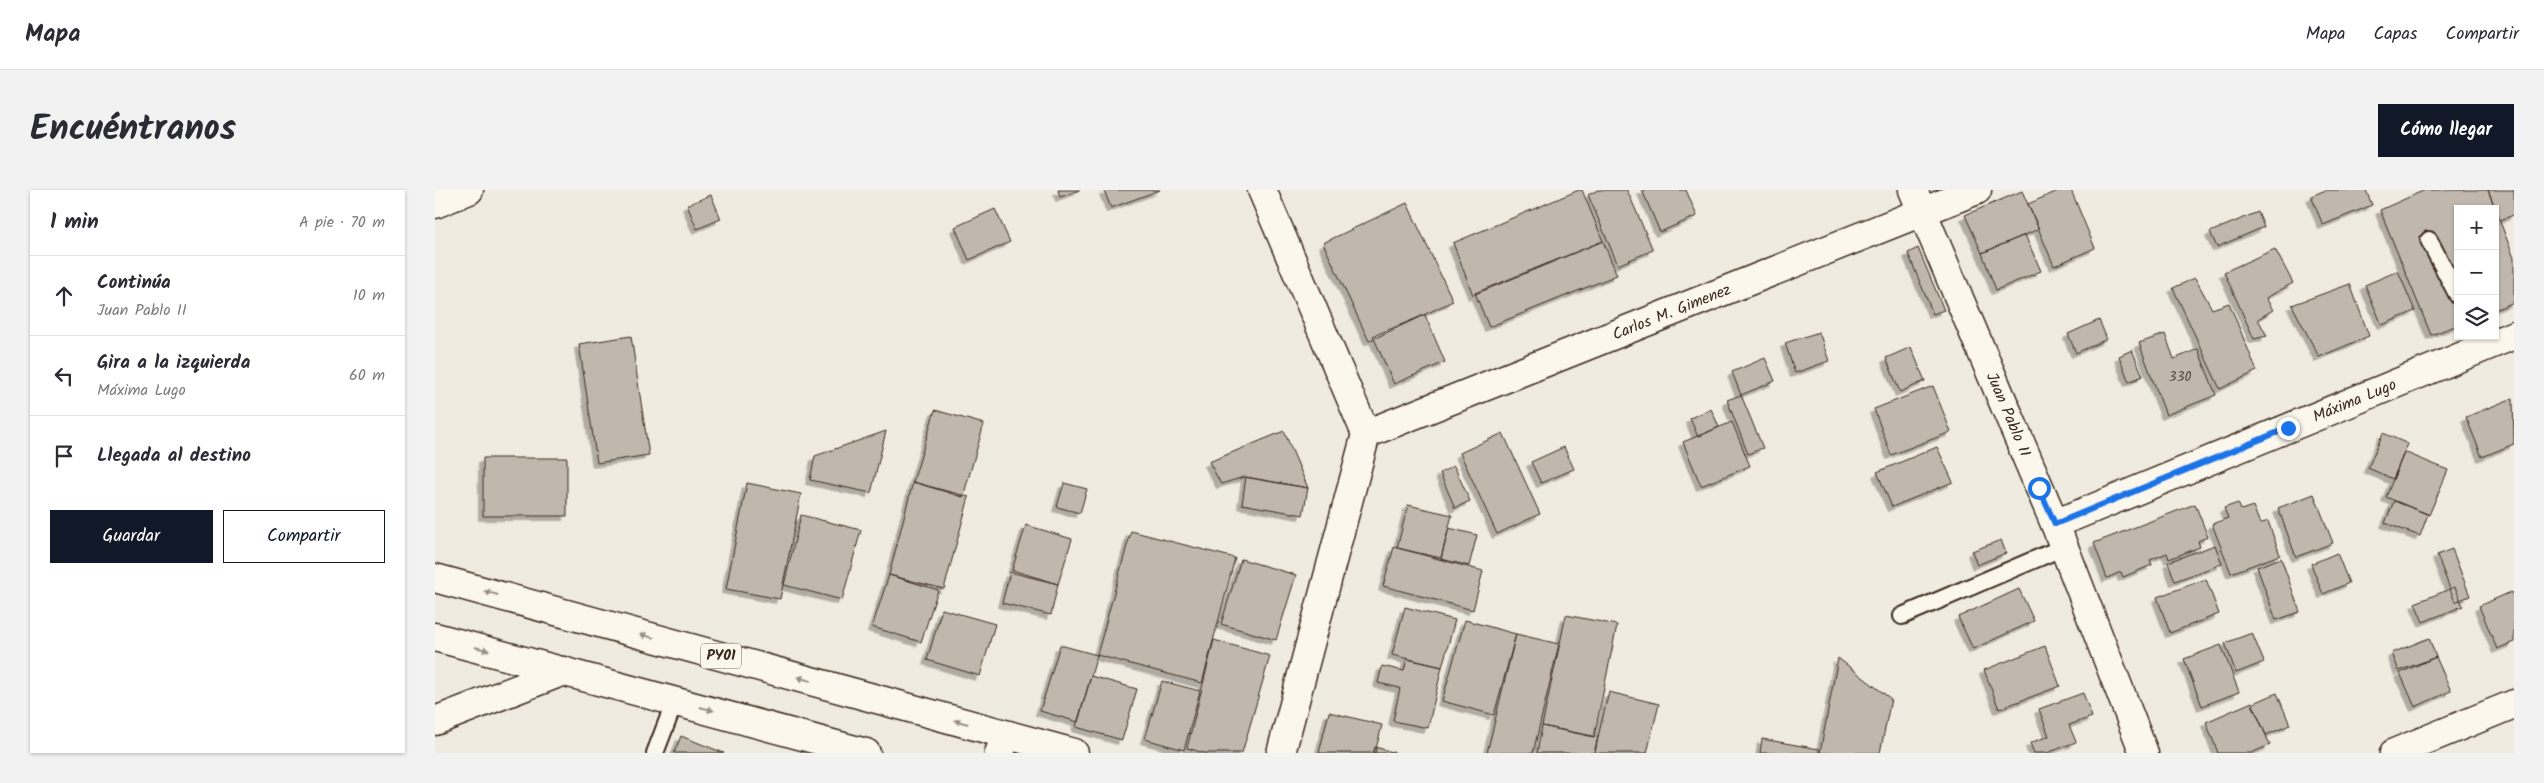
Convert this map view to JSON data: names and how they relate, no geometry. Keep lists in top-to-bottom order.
{
  "streets": {
    "main road": [
      "Carlos M. Gimenez",
      "Máxima Lugo",
      "Juan Pablo II",
      "PY01"
    ]
  },
  "crossings": [
    ["Carlos M. Gimenez", "Juan Pablo II"],
    ["Máxima Lugo", "Juan Pablo II"]
  ],
  "house_numbers": ["330"],
  "page": {
    "header": "Mapa",
    "nav": ["Mapa", "Capas", "Compartir"],
    "title": "Encuéntranos",
    "buttons": [
      "Cómo llegar",
      ["Guardar", "Compartir"]
    ],
    "heading": ["1 min", "A pie · 70 m"],
    "map_buttons": ["+", "−"],
    "list": [
      ["Continúa", "Juan Pablo II", "10 m"],
      ["Gira a la izquierda", "Máxima Lugo", "60 m"],
      "Llegada al destino"
    ]
  }
}
